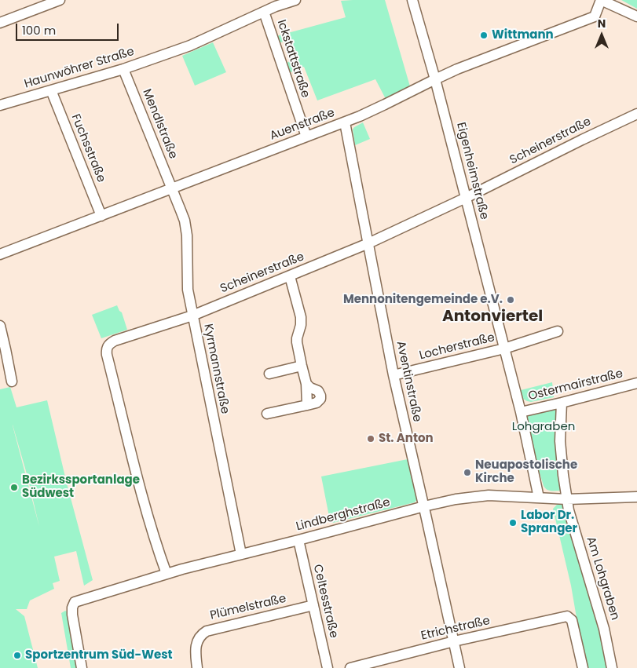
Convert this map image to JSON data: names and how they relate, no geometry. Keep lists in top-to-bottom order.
{
  "streets": {
    "street": [
      "Ickstattstraße",
      "Haunwöhrer Straße",
      "Mendlstraße",
      "Auenstraße",
      "Scheinerstraße",
      "Fuchsstraße",
      "Eigenheimstraße",
      "Locherstraße",
      "Kyrmannstraße",
      "Aventinstraße",
      "Ostermairstraße",
      "Lindberghstraße",
      "Am Lohgraben",
      "Celtesstraße",
      "Plümelstraße",
      "Etrichstraße"
    ]
  },
  "crossings": [
    ["Ickstattstraße", "Haunwöhrer Straße"],
    ["Ickstattstraße", "Auenstraße"],
    ["Haunwöhrer Straße", "Mendlstraße"],
    ["Haunwöhrer Straße", "Fuchsstraße"],
    ["Mendlstraße", "Auenstraße"],
    ["Mendlstraße", "Kyrmannstraße"],
    ["Auenstraße", "Fuchsstraße"],
    ["Auenstraße", "Eigenheimstraße"],
    ["Auenstraße", "Kyrmannstraße"],
    ["Auenstraße", "Aventinstraße"],
    ["Scheinerstraße", "Eigenheimstraße"],
    ["Scheinerstraße", "Kyrmannstraße"],
    ["Scheinerstraße", "Aventinstraße"],
    ["Scheinerstraße", "Lindberghstraße"],
    ["Eigenheimstraße", "Locherstraße"],
    ["Locherstraße", "Aventinstraße"],
    ["Kyrmannstraße", "Lindberghstraße"],
    ["Aventinstraße", "Lindberghstraße"],
    ["Aventinstraße", "Etrichstraße"],
    ["Ostermairstraße", "Am Lohgraben"],
    ["Lindberghstraße", "Am Lohgraben"],
    ["Lindberghstraße", "Celtesstraße"],
    ["Celtesstraße", "Plümelstraße"]
  ],
  "districts": ["Antonviertel"],
  "parks": ["Lohgraben"],
  "places": [
    "Wittmann",
    "Mennonitengemeinde e.V.",
    "St. Anton",
    "Neuapostolische Kirche",
    "Bezirkssportanlage Südwest",
    "Labor Dr. Spranger",
    "Sportzentrum Süd-West"
  ],
  "scale_bar": "100 m",
  "north": "top"
}
